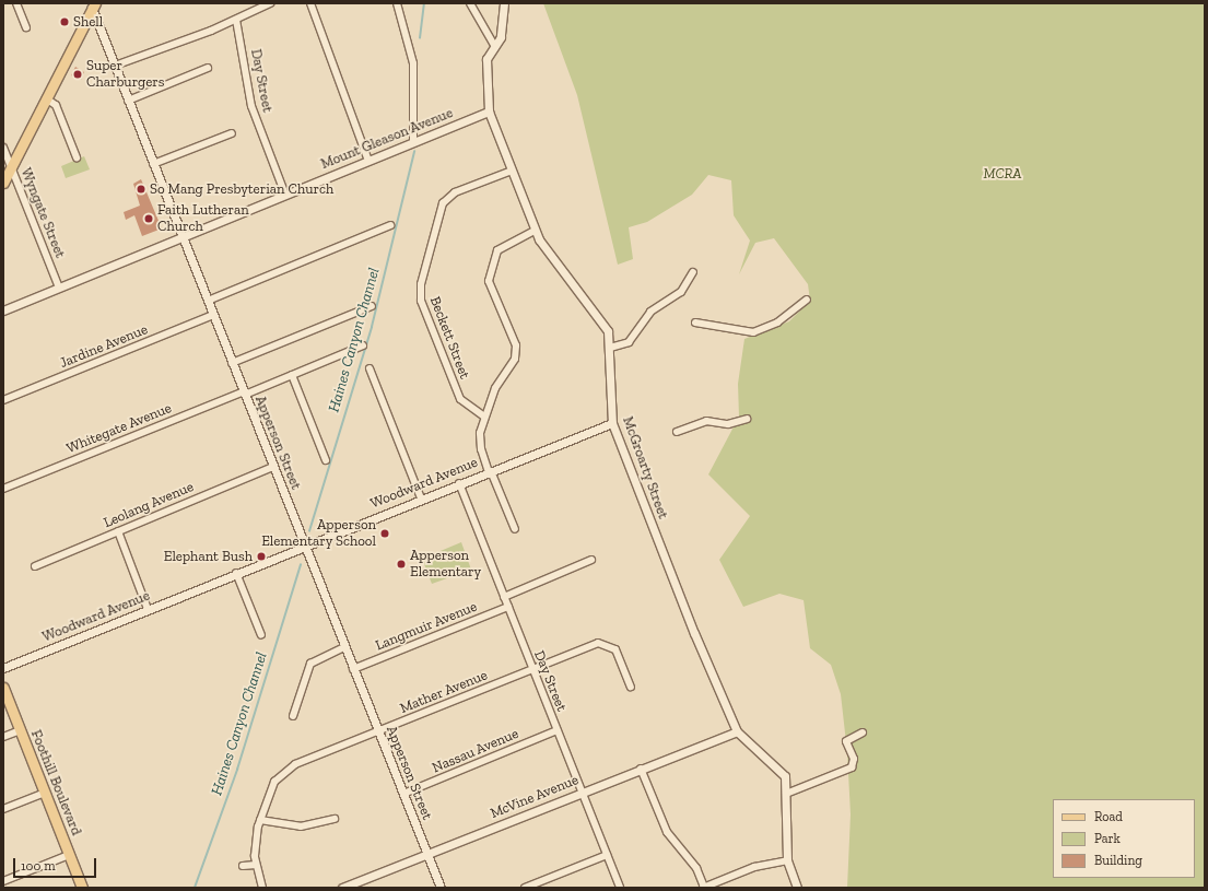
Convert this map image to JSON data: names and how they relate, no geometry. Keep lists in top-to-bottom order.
{
  "streets": {
    "main road": ["Foothill Boulevard"],
    "street": [
      "Day Street",
      "Mount Gleason Avenue",
      "Wyngate Street",
      "Beckett Street",
      "Jardine Avenue",
      "Whitegate Avenue",
      "Apperson Street",
      "McGroarty Street",
      "Woodward Avenue",
      "Leolang Avenue",
      "Langmuir Avenue",
      "Mather Avenue",
      "Nassau Avenue",
      "McVine Avenue"
    ]
  },
  "crossings": [
    ["Day Street", "Mount Gleason Avenue"],
    ["Day Street", "Woodward Avenue"],
    ["Day Street", "Langmuir Avenue"],
    ["Day Street", "Mather Avenue"],
    ["Day Street", "Nassau Avenue"],
    ["Day Street", "McVine Avenue"],
    ["Mount Gleason Avenue", "Wyngate Street"],
    ["Mount Gleason Avenue", "Apperson Street"],
    ["Mount Gleason Avenue", "McGroarty Street"],
    ["Beckett Street", "McGroarty Street"],
    ["Jardine Avenue", "Apperson Street"],
    ["Whitegate Avenue", "Apperson Street"],
    ["Apperson Street", "Woodward Avenue"],
    ["Apperson Street", "Leolang Avenue"],
    ["Apperson Street", "Langmuir Avenue"],
    ["Apperson Street", "Mather Avenue"],
    ["Apperson Street", "Nassau Avenue"],
    ["Apperson Street", "McVine Avenue"],
    ["McGroarty Street", "Woodward Avenue"],
    ["McGroarty Street", "McVine Avenue"]
  ],
  "water": ["Haines Canyon Channel"],
  "parks": ["MCRA"],
  "places": [
    "Shell",
    "Super Charburgers",
    "So Mang Presbyterian Church",
    "Faith Lutheran Church",
    "Apperson Elementary School",
    "Elephant Bush",
    "Apperson Elementary"
  ],
  "legend": ["Road", "Park", "Building"],
  "scale_bar": "100 m"
}
